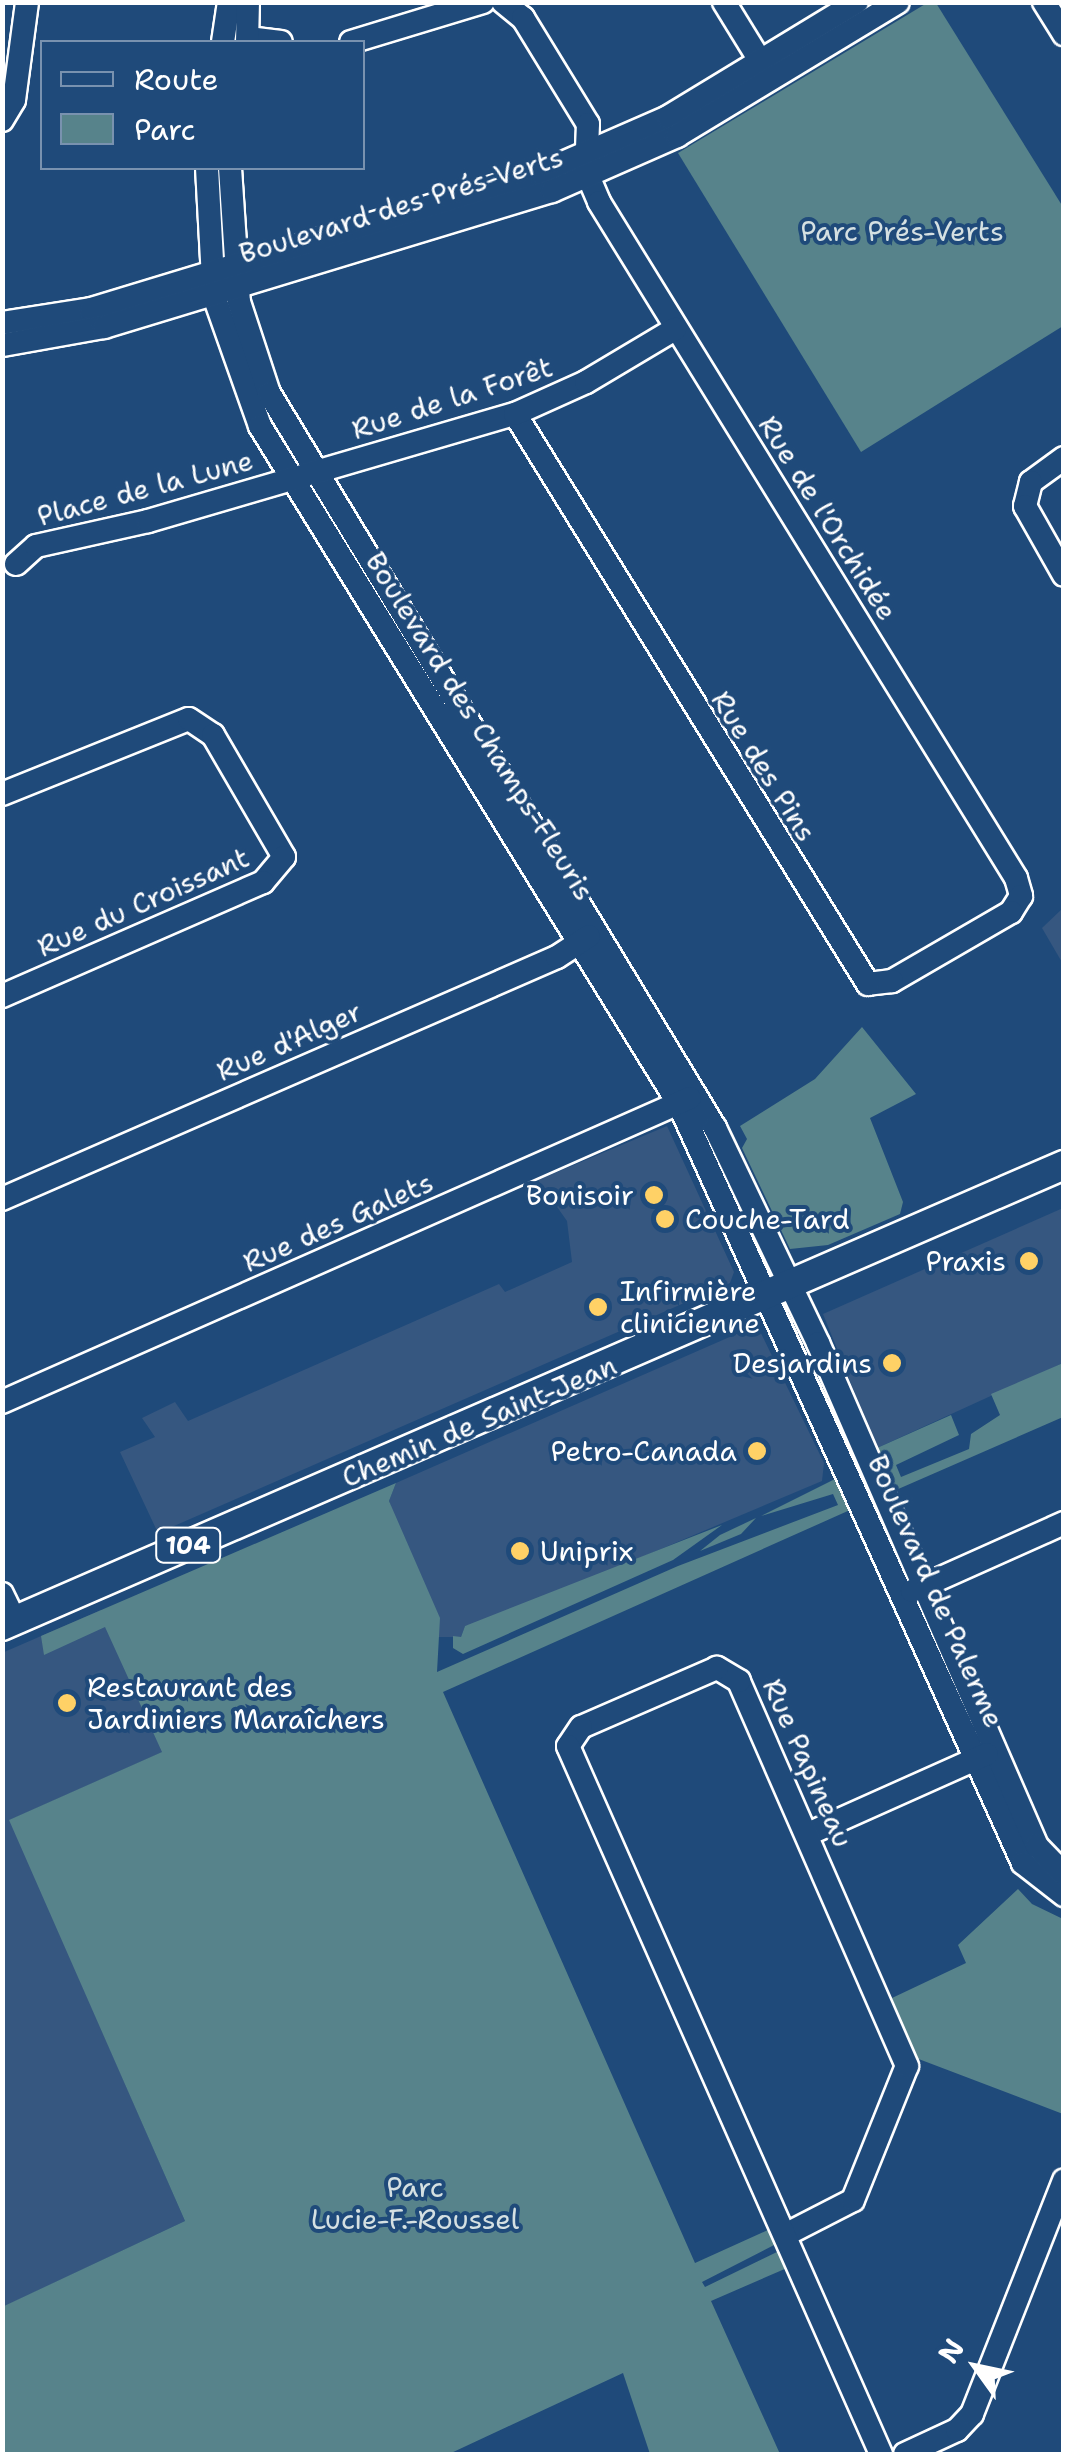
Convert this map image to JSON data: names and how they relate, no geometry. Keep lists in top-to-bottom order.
{
  "streets": {
    "main road": ["Chemin de Saint-Jean", "104"],
    "street": [
      "Boulevard des Prés-Verts",
      "Rue de la Forêt",
      "Place de la Lune",
      "Rue de l'Orchidée",
      "Boulevard des Champs-Fleuris",
      "Rue des Pins",
      "Rue du Croissant",
      "Rue d'Alger",
      "Rue des Galets",
      "Boulevard de Palerme",
      "Rue Papineau"
    ]
  },
  "crossings": [
    ["Boulevard des Prés-Verts", "Rue de l'Orchidée"],
    ["Boulevard des Prés-Verts", "Boulevard des Champs-Fleuris"],
    ["Rue de la Forêt", "Place de la Lune"],
    ["Rue de la Forêt", "Rue de l'Orchidée"],
    ["Rue de la Forêt", "Boulevard des Champs-Fleuris"],
    ["Rue de la Forêt", "Rue des Pins"],
    ["Place de la Lune", "Boulevard des Champs-Fleuris"],
    ["Rue de l'Orchidée", "Rue des Pins"],
    ["Boulevard des Champs-Fleuris", "Rue d'Alger"],
    ["Boulevard des Champs-Fleuris", "Rue des Galets"],
    ["Boulevard des Champs-Fleuris", "Chemin de Saint-Jean"],
    ["Boulevard des Champs-Fleuris", "Boulevard de Palerme"],
    ["Chemin de Saint-Jean", "Boulevard de Palerme"]
  ],
  "parks": ["Parc Prés-Verts", "Parc Lucie-F.-Roussel"],
  "places": [
    "Bonisoir",
    "Couche-Tard",
    "Praxis",
    "Infirmière clinicienne",
    "Desjardins",
    "Petro-Canada",
    "Uniprix",
    "Restaurant des Jardiniers Maraîchers"
  ],
  "legend": ["Route", "Parc"],
  "north": "top left"
}
